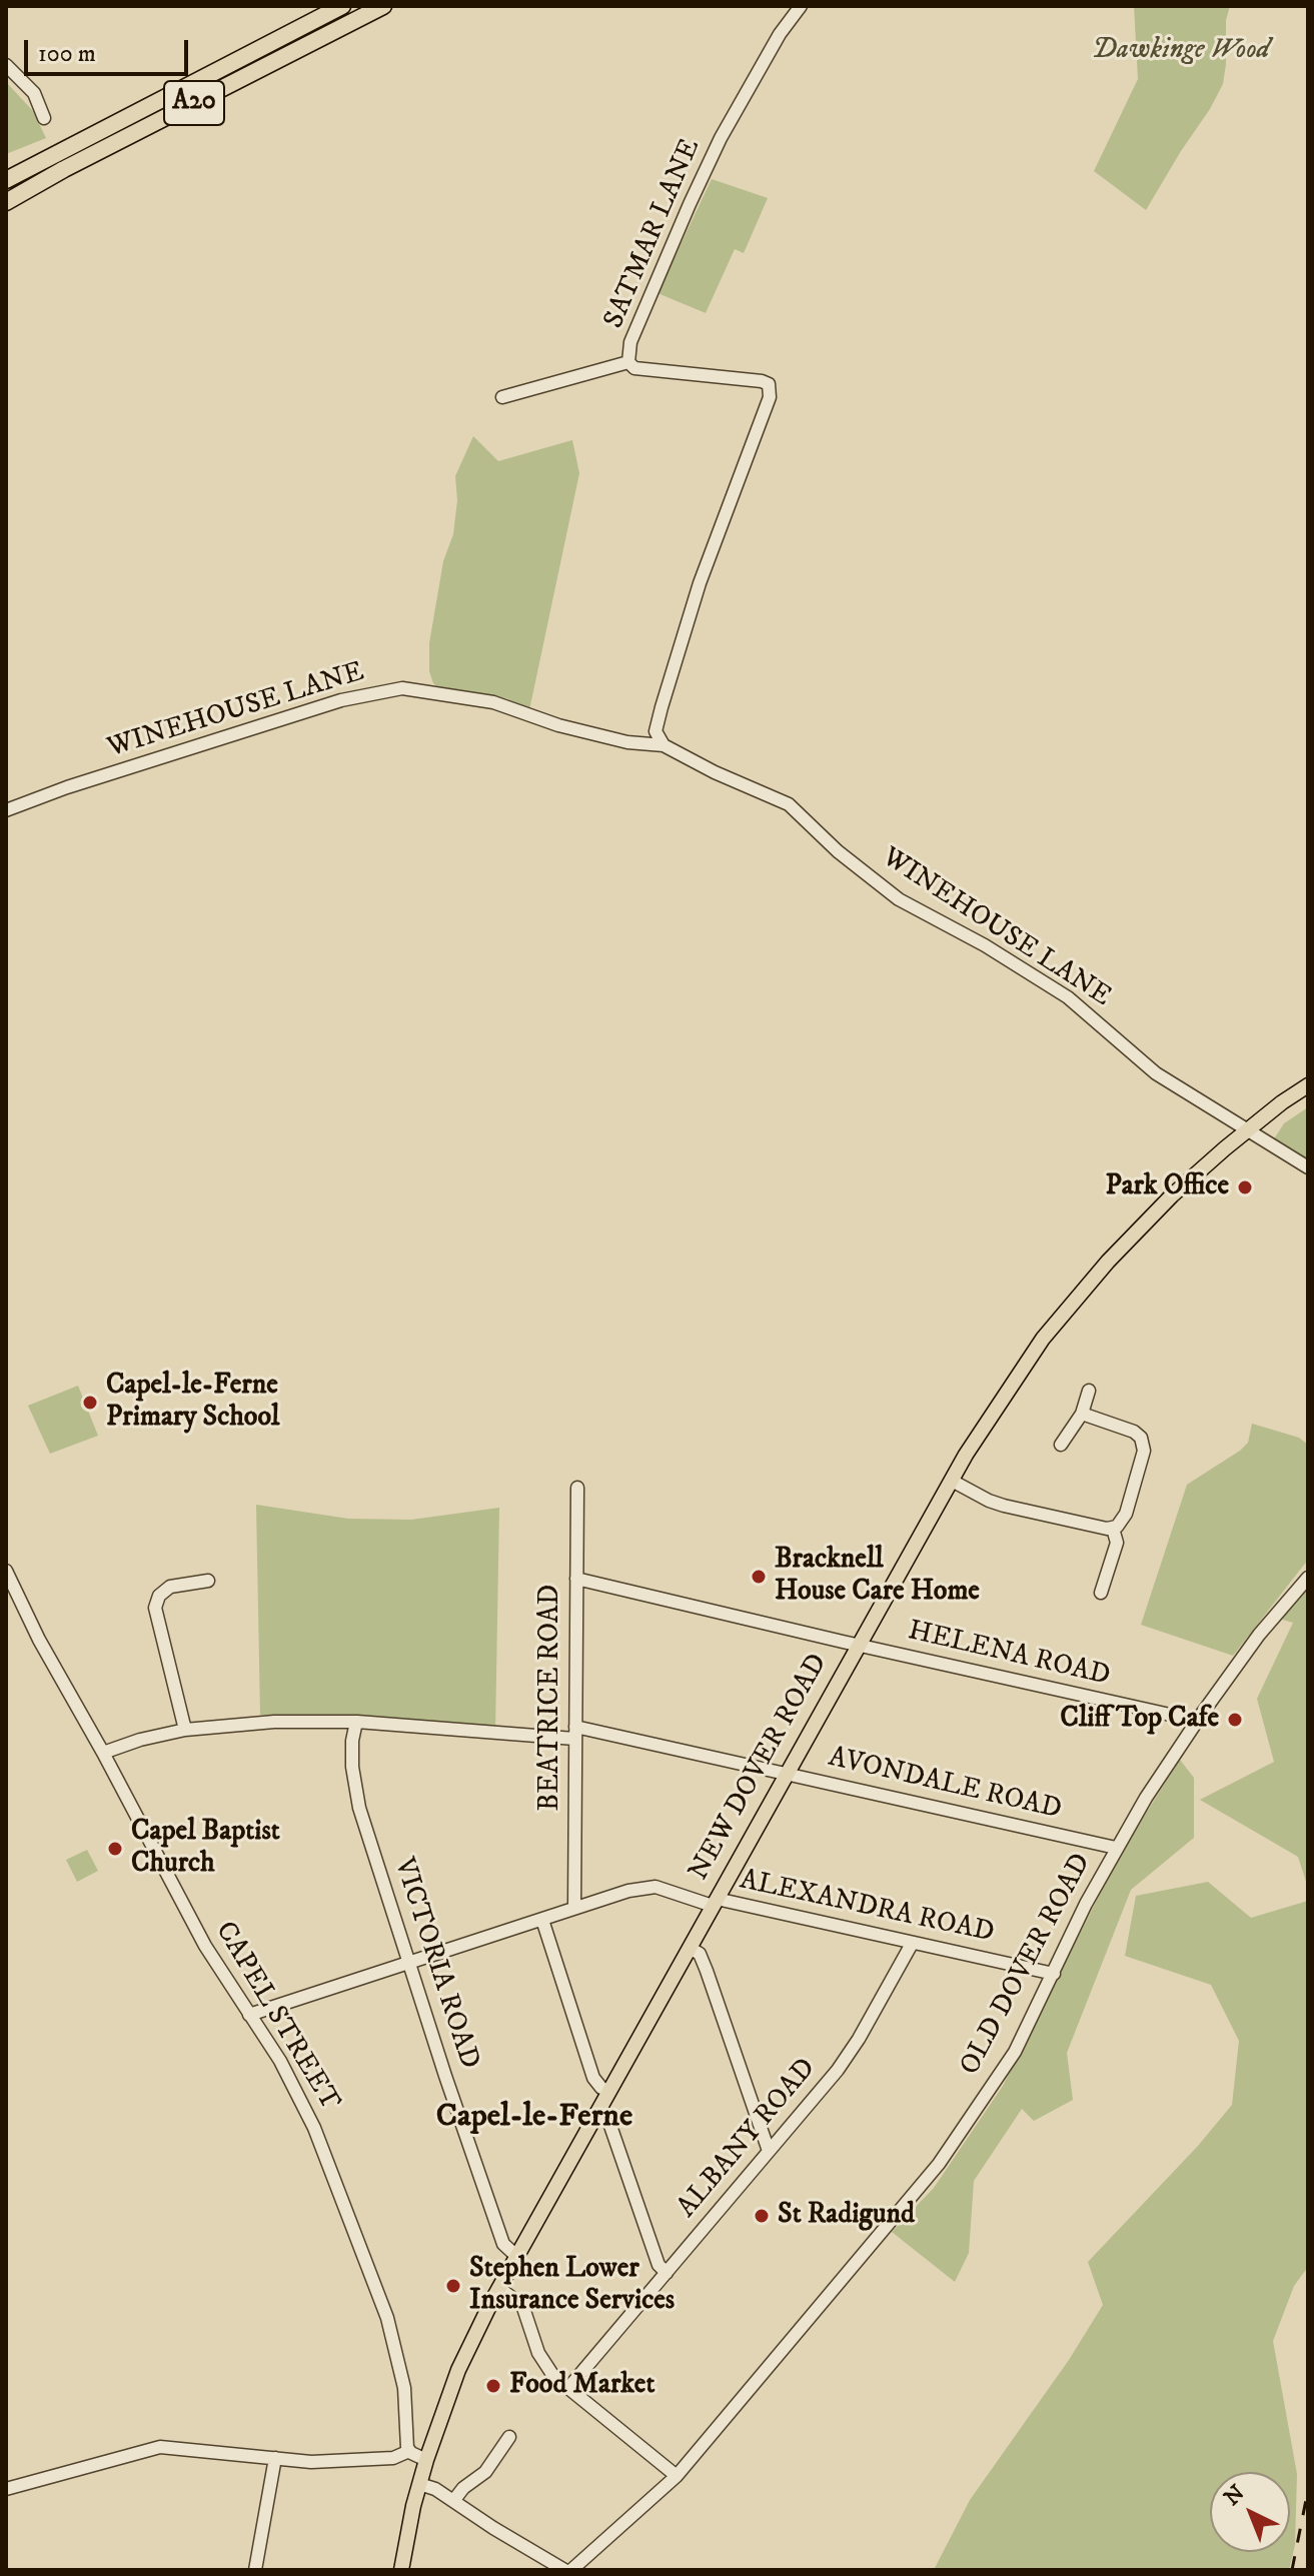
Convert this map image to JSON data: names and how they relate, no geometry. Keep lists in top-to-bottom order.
{
  "streets": {
    "highway": ["A20"],
    "main road": ["NEW DOVER ROAD"],
    "street": [
      "SATMAR LANE",
      "WINEHOUSE LANE",
      "HELENA ROAD",
      "BEATRICE ROAD",
      "AVONDALE ROAD",
      "ALEXANDRA ROAD",
      "VICTORIA ROAD",
      "OLD DOVER ROAD",
      "CAPEL STREET",
      "ALBANY ROAD"
    ]
  },
  "crossings": [
    ["SATMAR LANE", "WINEHOUSE LANE"],
    ["WINEHOUSE LANE", "NEW DOVER ROAD"],
    ["HELENA ROAD", "BEATRICE ROAD"],
    ["HELENA ROAD", "NEW DOVER ROAD"],
    ["HELENA ROAD", "OLD DOVER ROAD"],
    ["BEATRICE ROAD", "AVONDALE ROAD"],
    ["BEATRICE ROAD", "ALEXANDRA ROAD"],
    ["NEW DOVER ROAD", "AVONDALE ROAD"],
    ["NEW DOVER ROAD", "ALEXANDRA ROAD"],
    ["NEW DOVER ROAD", "VICTORIA ROAD"],
    ["AVONDALE ROAD", "VICTORIA ROAD"],
    ["AVONDALE ROAD", "OLD DOVER ROAD"],
    ["AVONDALE ROAD", "CAPEL STREET"],
    ["ALEXANDRA ROAD", "VICTORIA ROAD"],
    ["ALEXANDRA ROAD", "OLD DOVER ROAD"],
    ["ALEXANDRA ROAD", "CAPEL STREET"],
    ["ALEXANDRA ROAD", "ALBANY ROAD"]
  ],
  "districts": ["Capel-le-Ferne"],
  "parks": ["Dawkinge Wood"],
  "places": [
    "Park Office",
    "Capel-le-Ferne Primary School",
    "Bracknell House Care Home",
    "Cliff Top Cafe",
    "Capel Baptist Church",
    "St Radigund",
    "Stephen Lower Insurance Services",
    "Food Market"
  ],
  "scale_bar": "100 m",
  "north": "top left"
}
